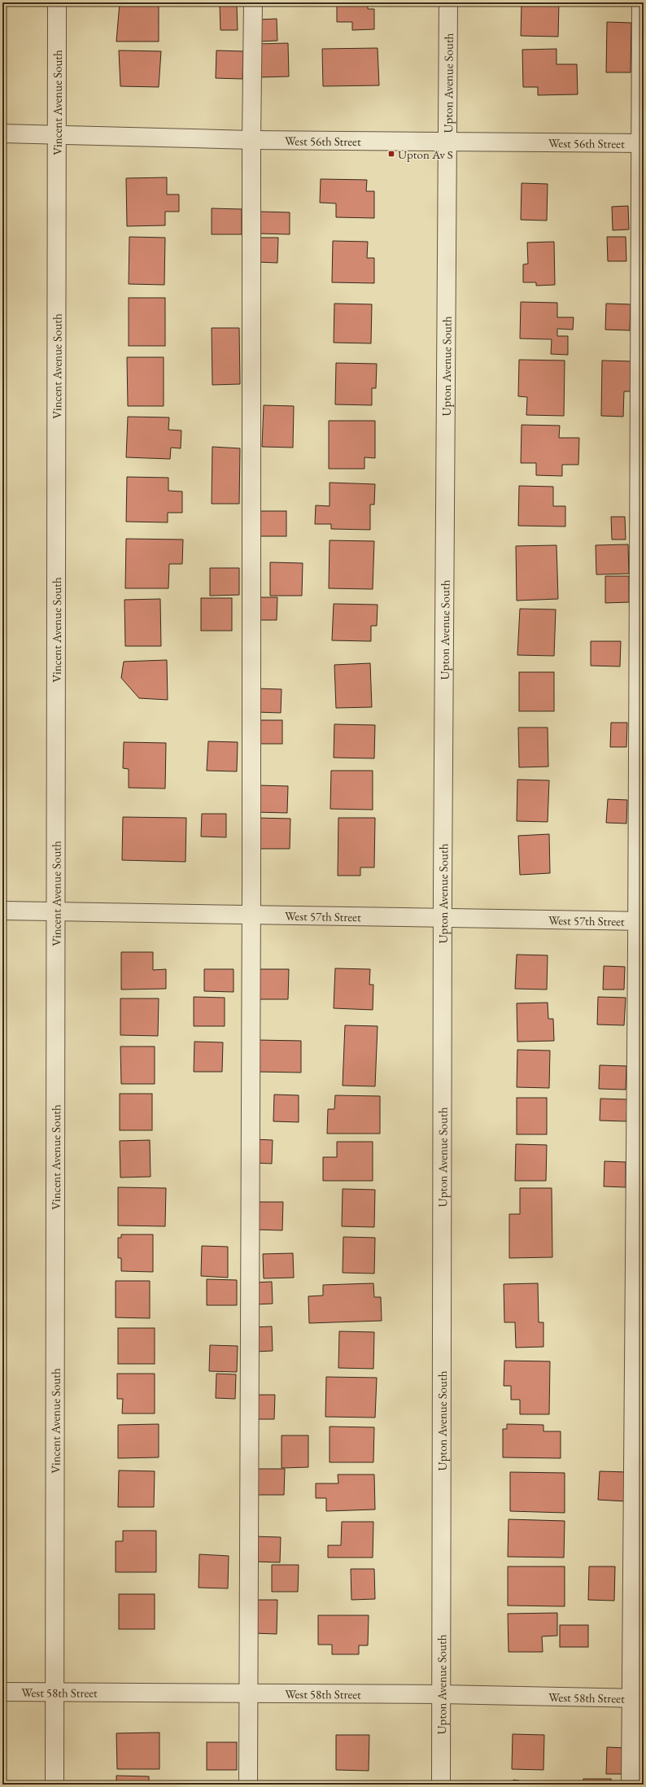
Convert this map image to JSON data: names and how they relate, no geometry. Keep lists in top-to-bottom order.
{
  "streets": {
    "street": [
      "Upton Avenue South",
      "Vincent Avenue South",
      "West 56th Street",
      "West 57th Street",
      "West 58th Street"
    ]
  },
  "crossings": [
    ["Upton Avenue South", "West 56th Street"],
    ["Upton Avenue South", "West 57th Street"],
    ["Upton Avenue South", "West 58th Street"],
    ["Vincent Avenue South", "West 56th Street"],
    ["Vincent Avenue South", "West 57th Street"],
    ["Vincent Avenue South", "West 58th Street"]
  ],
  "places": {
    "transit": ["Upton Av S"]
  }
}
